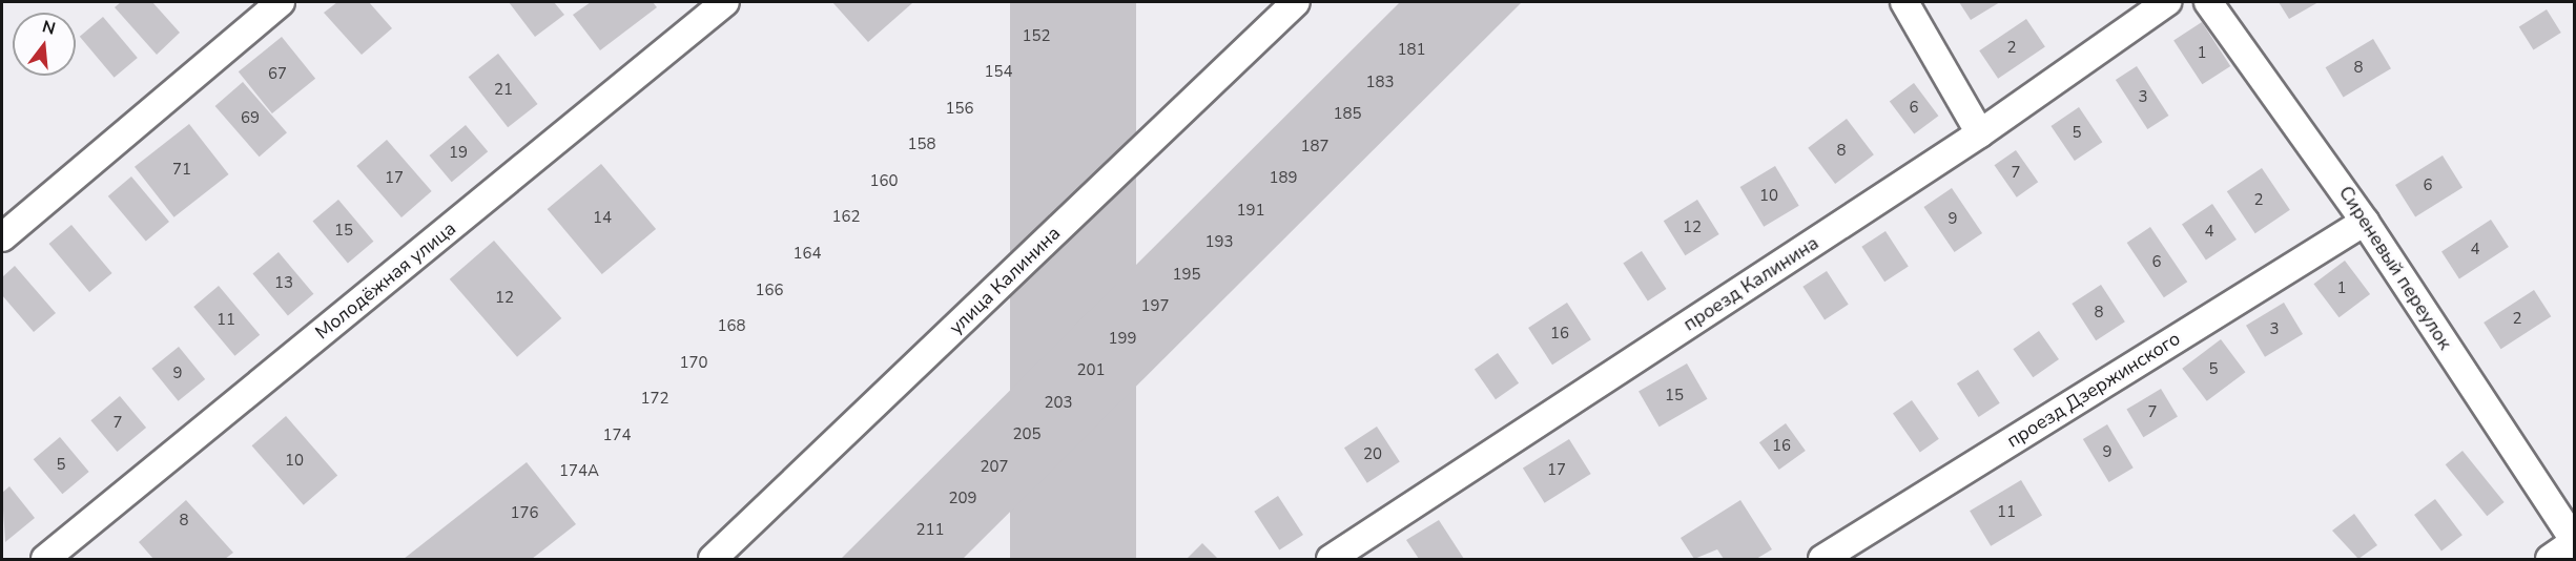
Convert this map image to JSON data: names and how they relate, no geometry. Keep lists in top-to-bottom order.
{
  "streets": {
    "street": [
      "Сиреневый переулок",
      "Молодёжная улица",
      "улица Калинина",
      "проезд Калинина",
      "проезд Дзержинского"
    ]
  },
  "crossings": [
    ["Сиреневый переулок", "проезд Дзержинского"]
  ],
  "house_numbers": [
    "152",
    "2",
    "181",
    "1",
    "8",
    "154",
    "67",
    "183",
    "21",
    "3",
    "6",
    "156",
    "185",
    "69",
    "5",
    "158",
    "187",
    "8",
    "19",
    "71",
    "7",
    "17",
    "189",
    "160",
    "6",
    "10",
    "2",
    "191",
    "162",
    "14",
    "9",
    "12",
    "15",
    "4",
    "193",
    "4",
    "164",
    "6",
    "195",
    "13",
    "1",
    "166",
    "12",
    "197",
    "8",
    "2",
    "11",
    "168",
    "3",
    "16",
    "199",
    "170",
    "5",
    "201",
    "9",
    "15",
    "172",
    "203",
    "7",
    "7",
    "205",
    "174",
    "16",
    "9",
    "20",
    "10",
    "5",
    "207",
    "17",
    "174А",
    "209",
    "11",
    "176",
    "8",
    "211"
  ],
  "north": "top"
}
